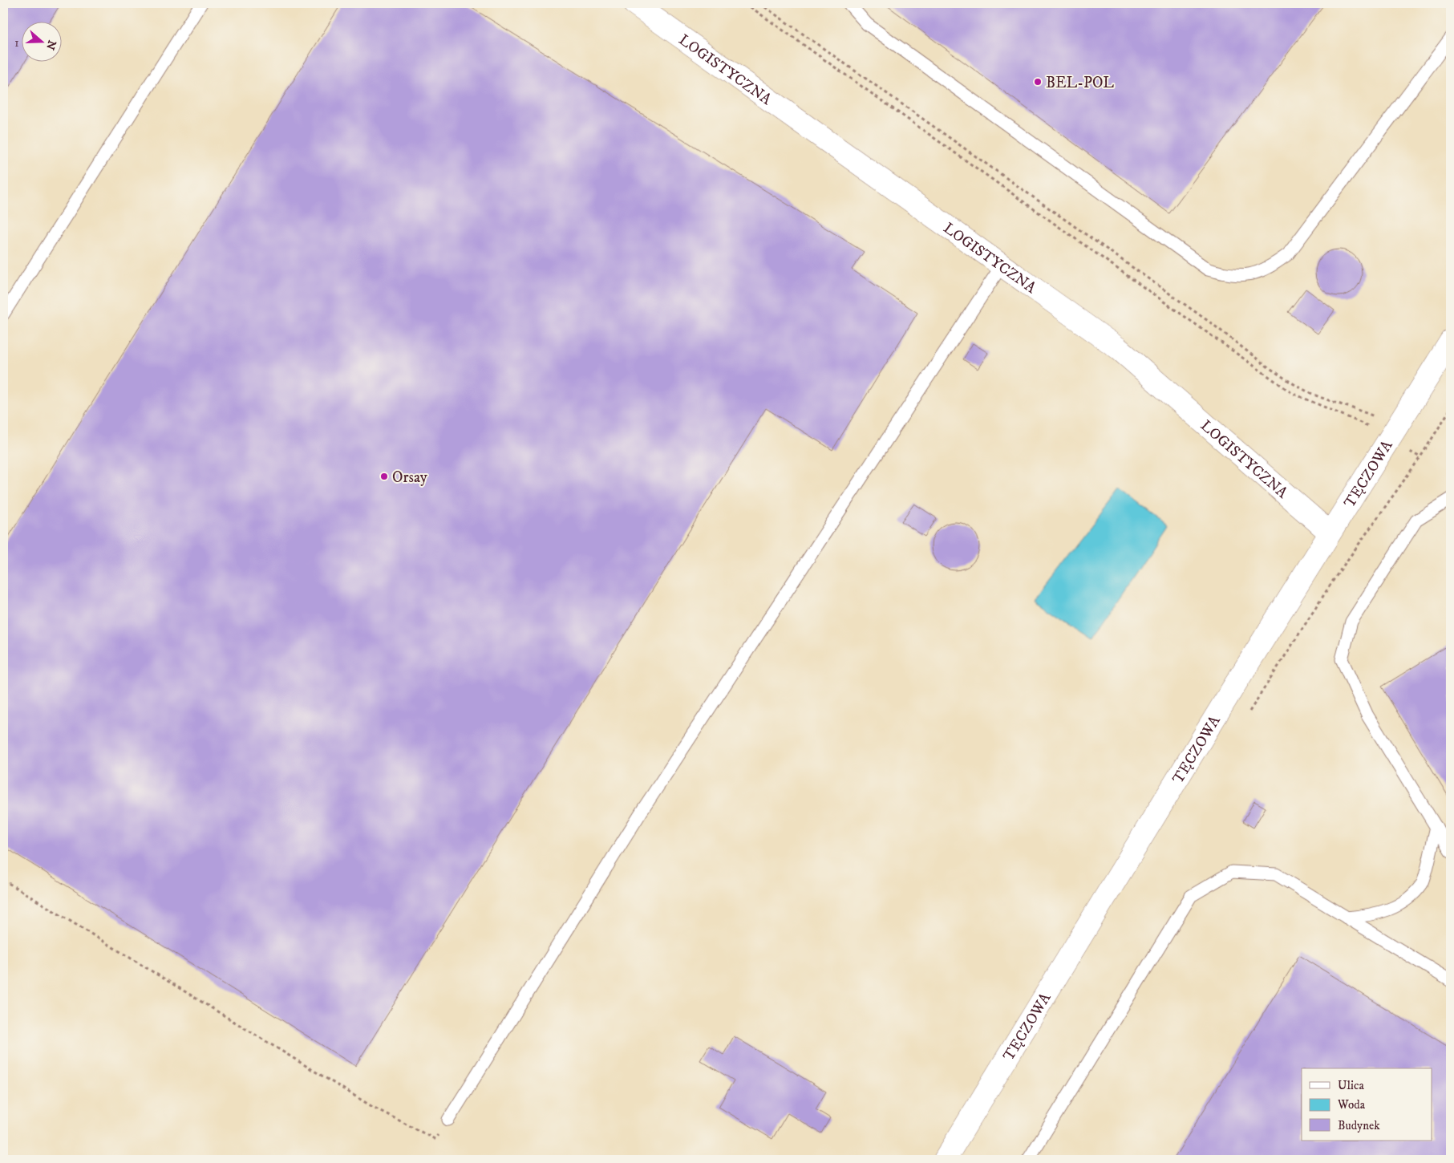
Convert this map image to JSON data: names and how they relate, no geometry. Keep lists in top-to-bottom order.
{
  "streets": {
    "street": ["LOGISTYCZNA", "TĘCZOWA"]
  },
  "crossings": [
    ["LOGISTYCZNA", "TĘCZOWA"]
  ],
  "places": ["BEL-POL", "Orsay"],
  "house_numbers": ["1"],
  "legend": ["Ulica", "Woda", "Budynek"],
  "north": "right"
}
